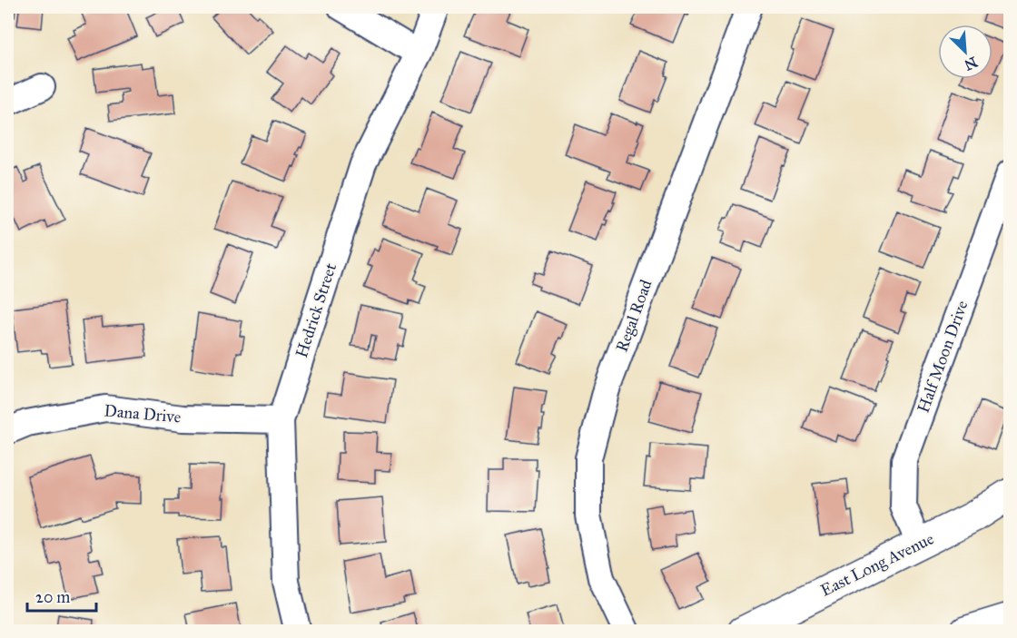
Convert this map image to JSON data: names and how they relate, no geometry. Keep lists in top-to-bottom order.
{
  "streets": {
    "main road": ["East Long Avenue"],
    "street": [
      "Hedrick Street",
      "Regal Road",
      "Half Moon Drive",
      "Dana Drive"
    ]
  },
  "crossings": [
    ["Hedrick Street", "Dana Drive"],
    ["Half Moon Drive", "East Long Avenue"]
  ],
  "scale_bar": "20 m",
  "north": "bottom right"
}
